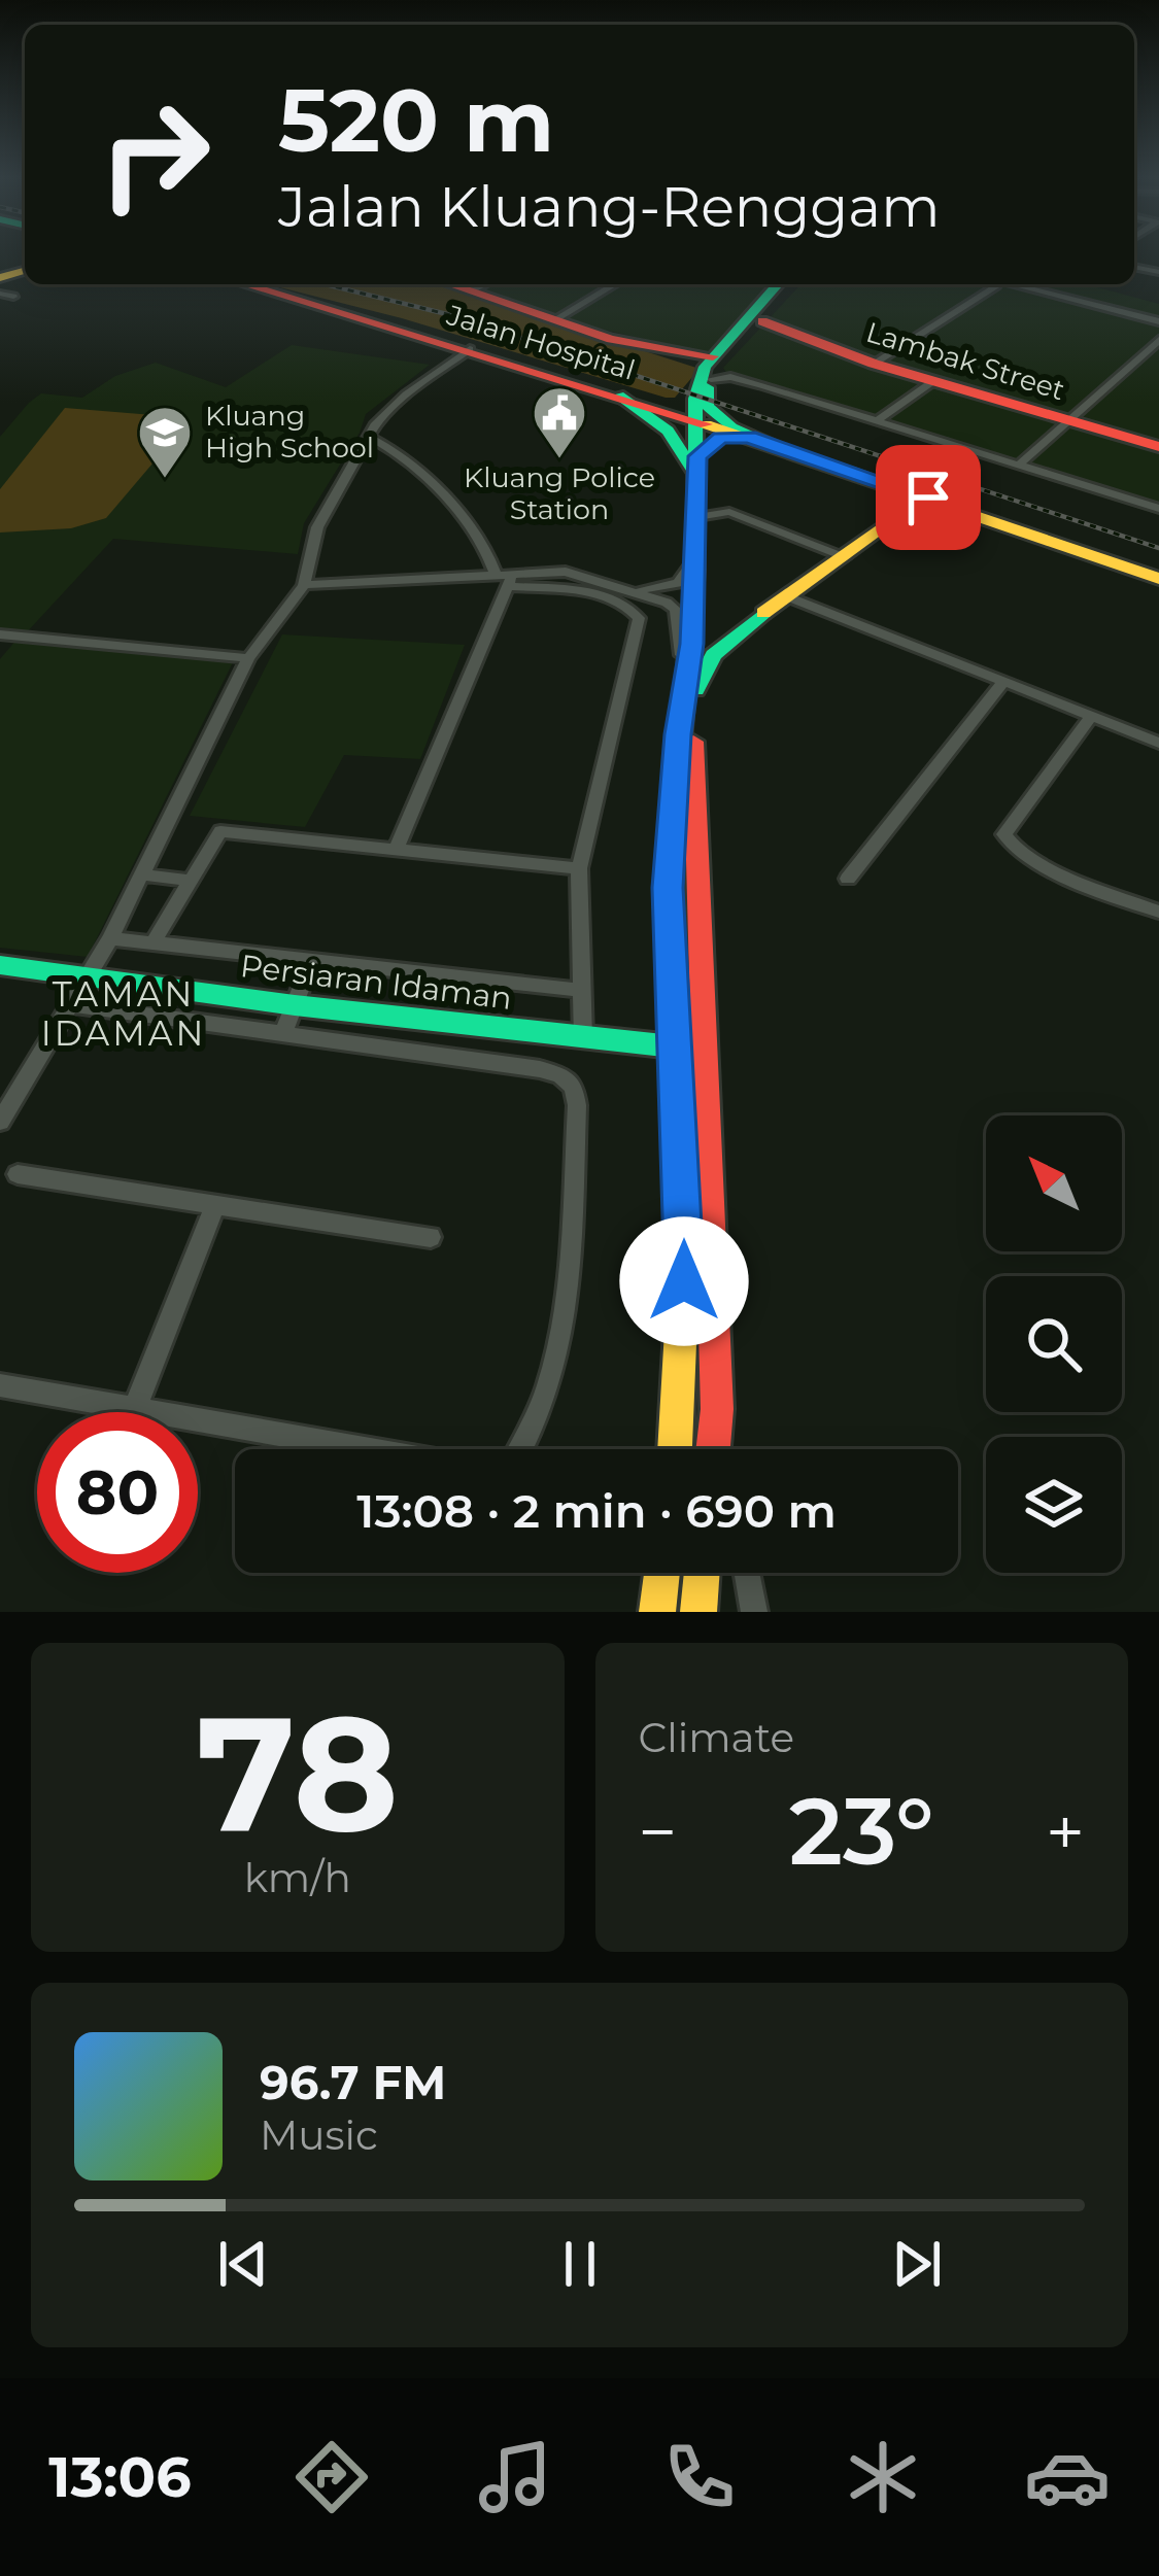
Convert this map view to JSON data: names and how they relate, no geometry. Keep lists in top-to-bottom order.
{
  "streets": {
    "main road": ["Jalan Hospital", "Lambak Street", "Persiaran Idaman"]
  },
  "districts": ["TAMAN IDAMAN"],
  "places": {
    "public building": ["Kluang Police Station"],
    "school or university": ["Kluang High School"]
  },
  "north": "top left",
  "page": {
    "turn": ["520 m", "Jalan Kluang-Renggam"],
    "limit": "80",
    "trip": "13:08 · 2 min · 690 m",
    "tile": [
      ["78", "km/h"],
      "Climate"
    ],
    "heat": ["−", "23°", "+"],
    "song": ["96.7 FM", "Music"],
    "tabs": "13:06"
  }
}
